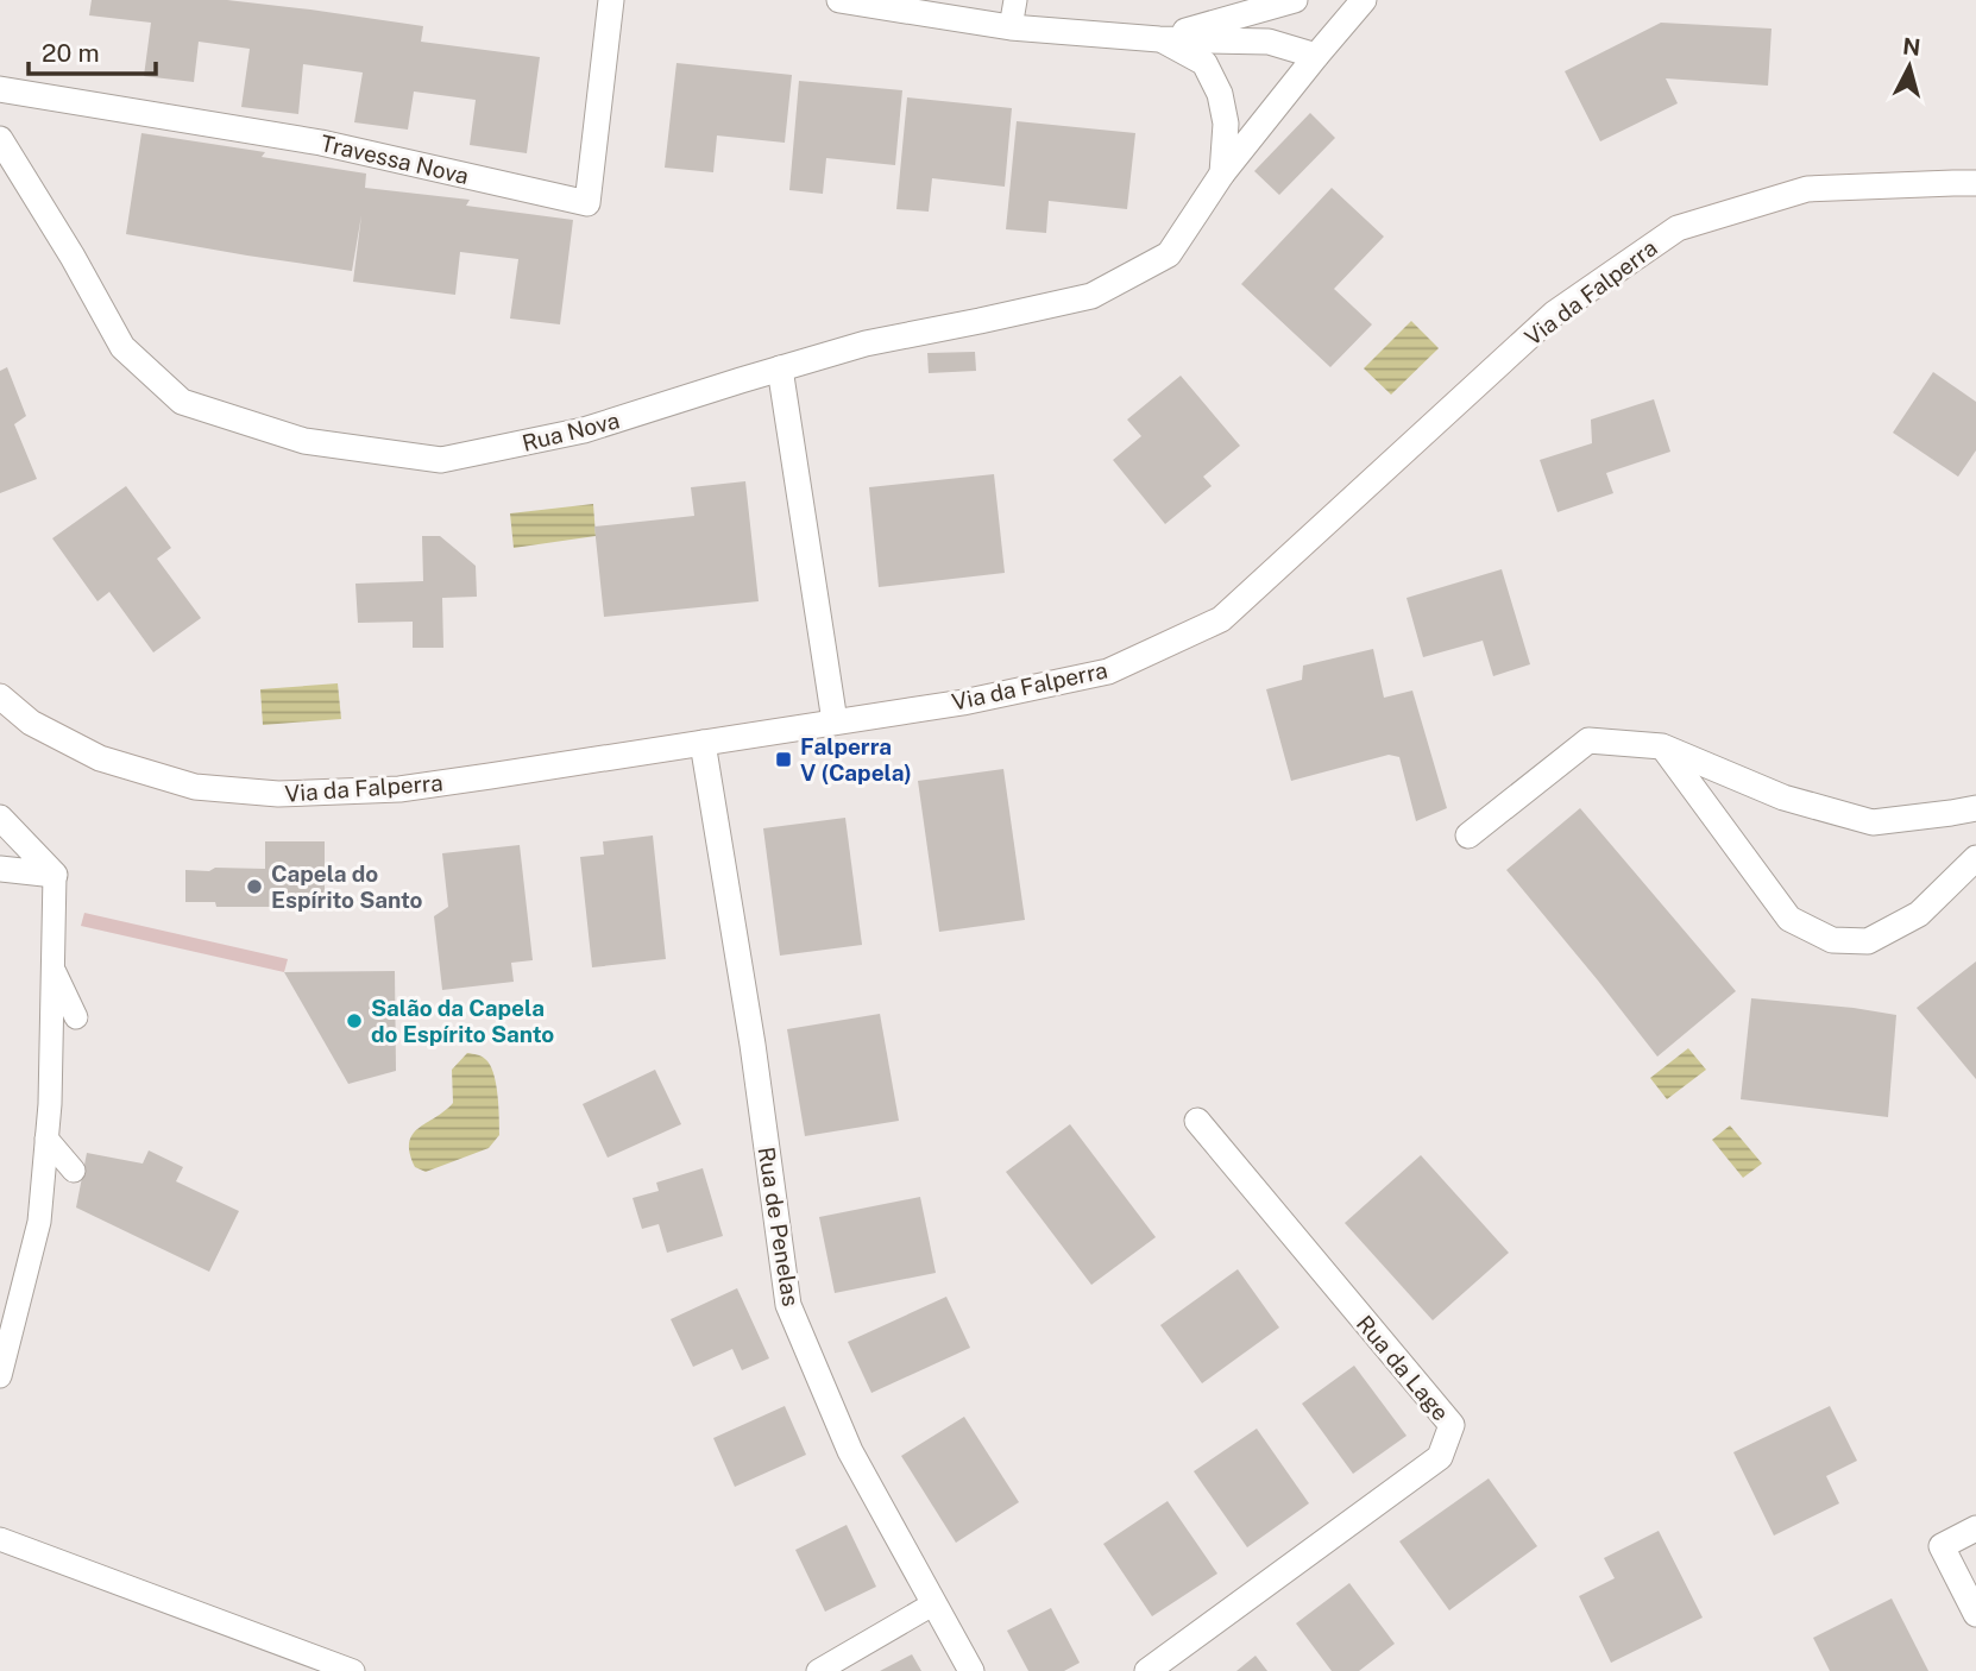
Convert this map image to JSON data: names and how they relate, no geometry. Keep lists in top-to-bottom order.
{
  "streets": {
    "street": [
      "Travessa Nova",
      "Via da Falperra",
      "Rua Nova",
      "Rua de Penelas",
      "Rua da Lage"
    ]
  },
  "crossings": [
    ["Via da Falperra", "Rua de Penelas"]
  ],
  "places": {
    "transit": ["Falperra V (Capela)"],
    "other": ["Capela do Espírito Santo", "Salão da Capela do Espírito Santo"]
  },
  "scale_bar": "20 m",
  "north": "top"
}
